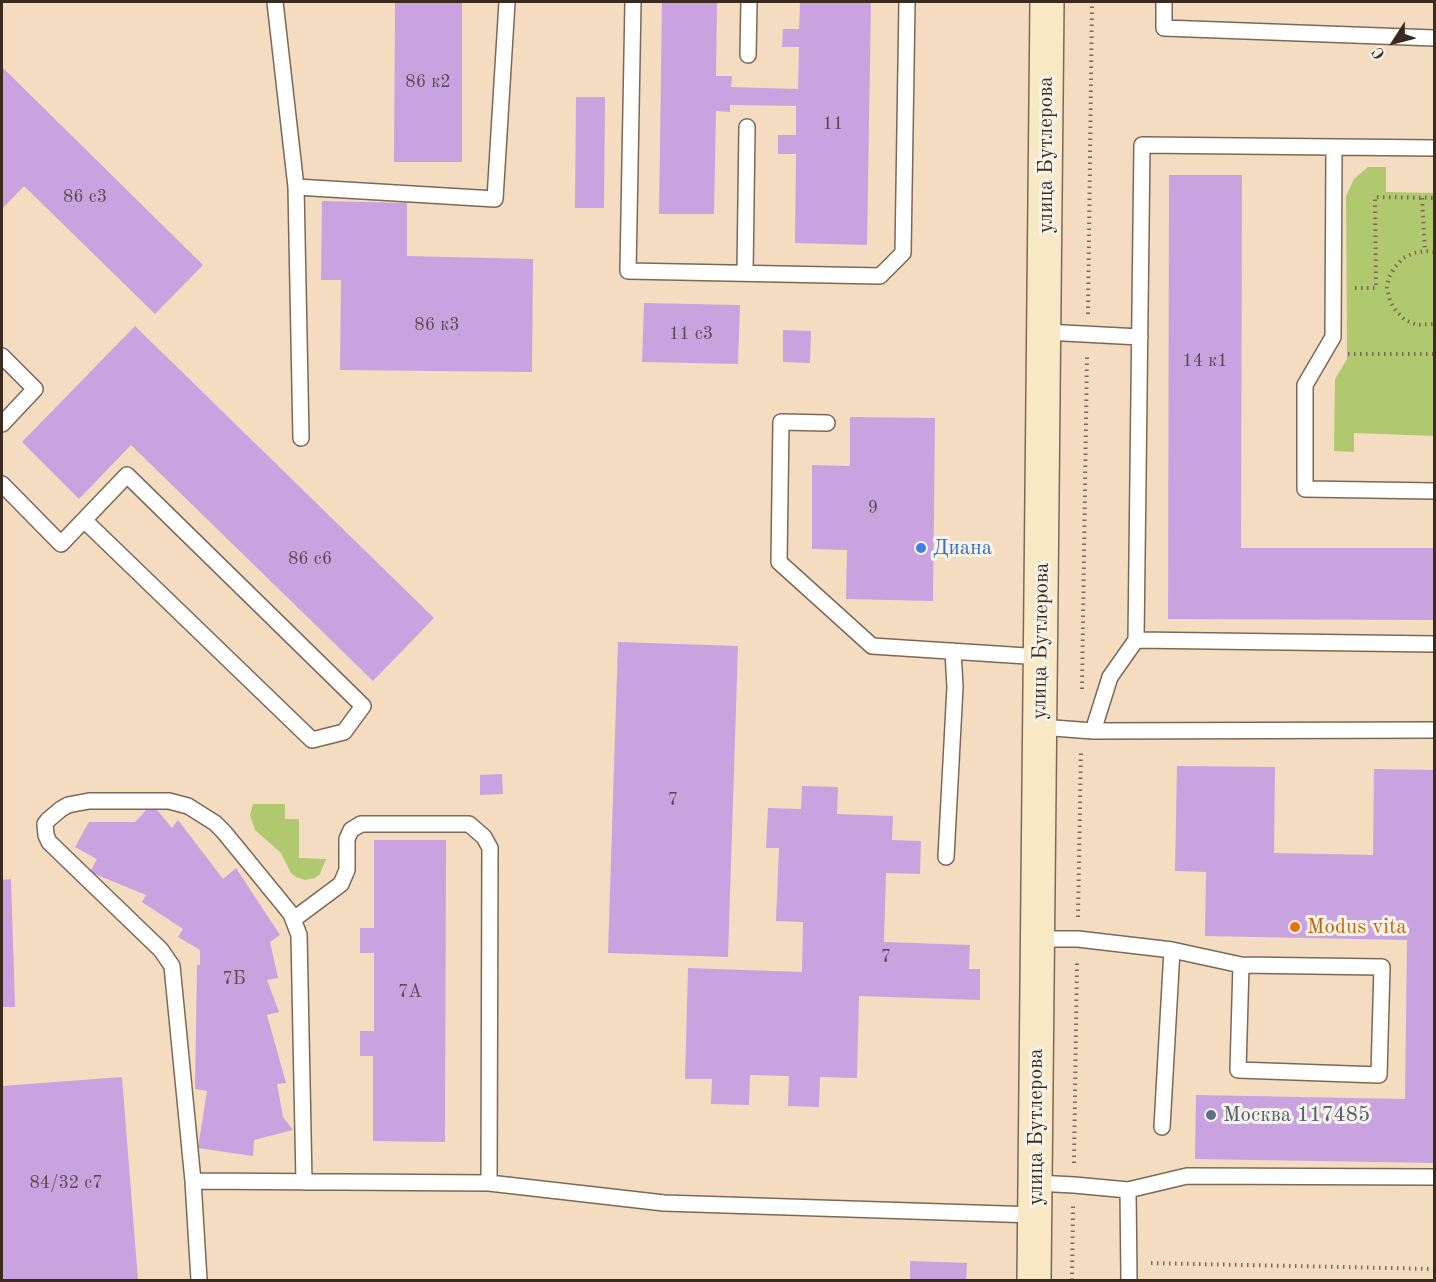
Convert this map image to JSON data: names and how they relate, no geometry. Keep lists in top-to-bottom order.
{
  "streets": {
    "street": ["улица Бутлерова"]
  },
  "places": ["Диана", "Modus vita", "Москва 117485"],
  "house_numbers": [
    "86 к2",
    "11",
    "86 с3",
    "86 к3",
    "11 с3",
    "14 к1",
    "9",
    "86 с6",
    "7",
    "7",
    "7Б",
    "7А",
    "84/32 с7"
  ],
  "north": "bottom left"
}
